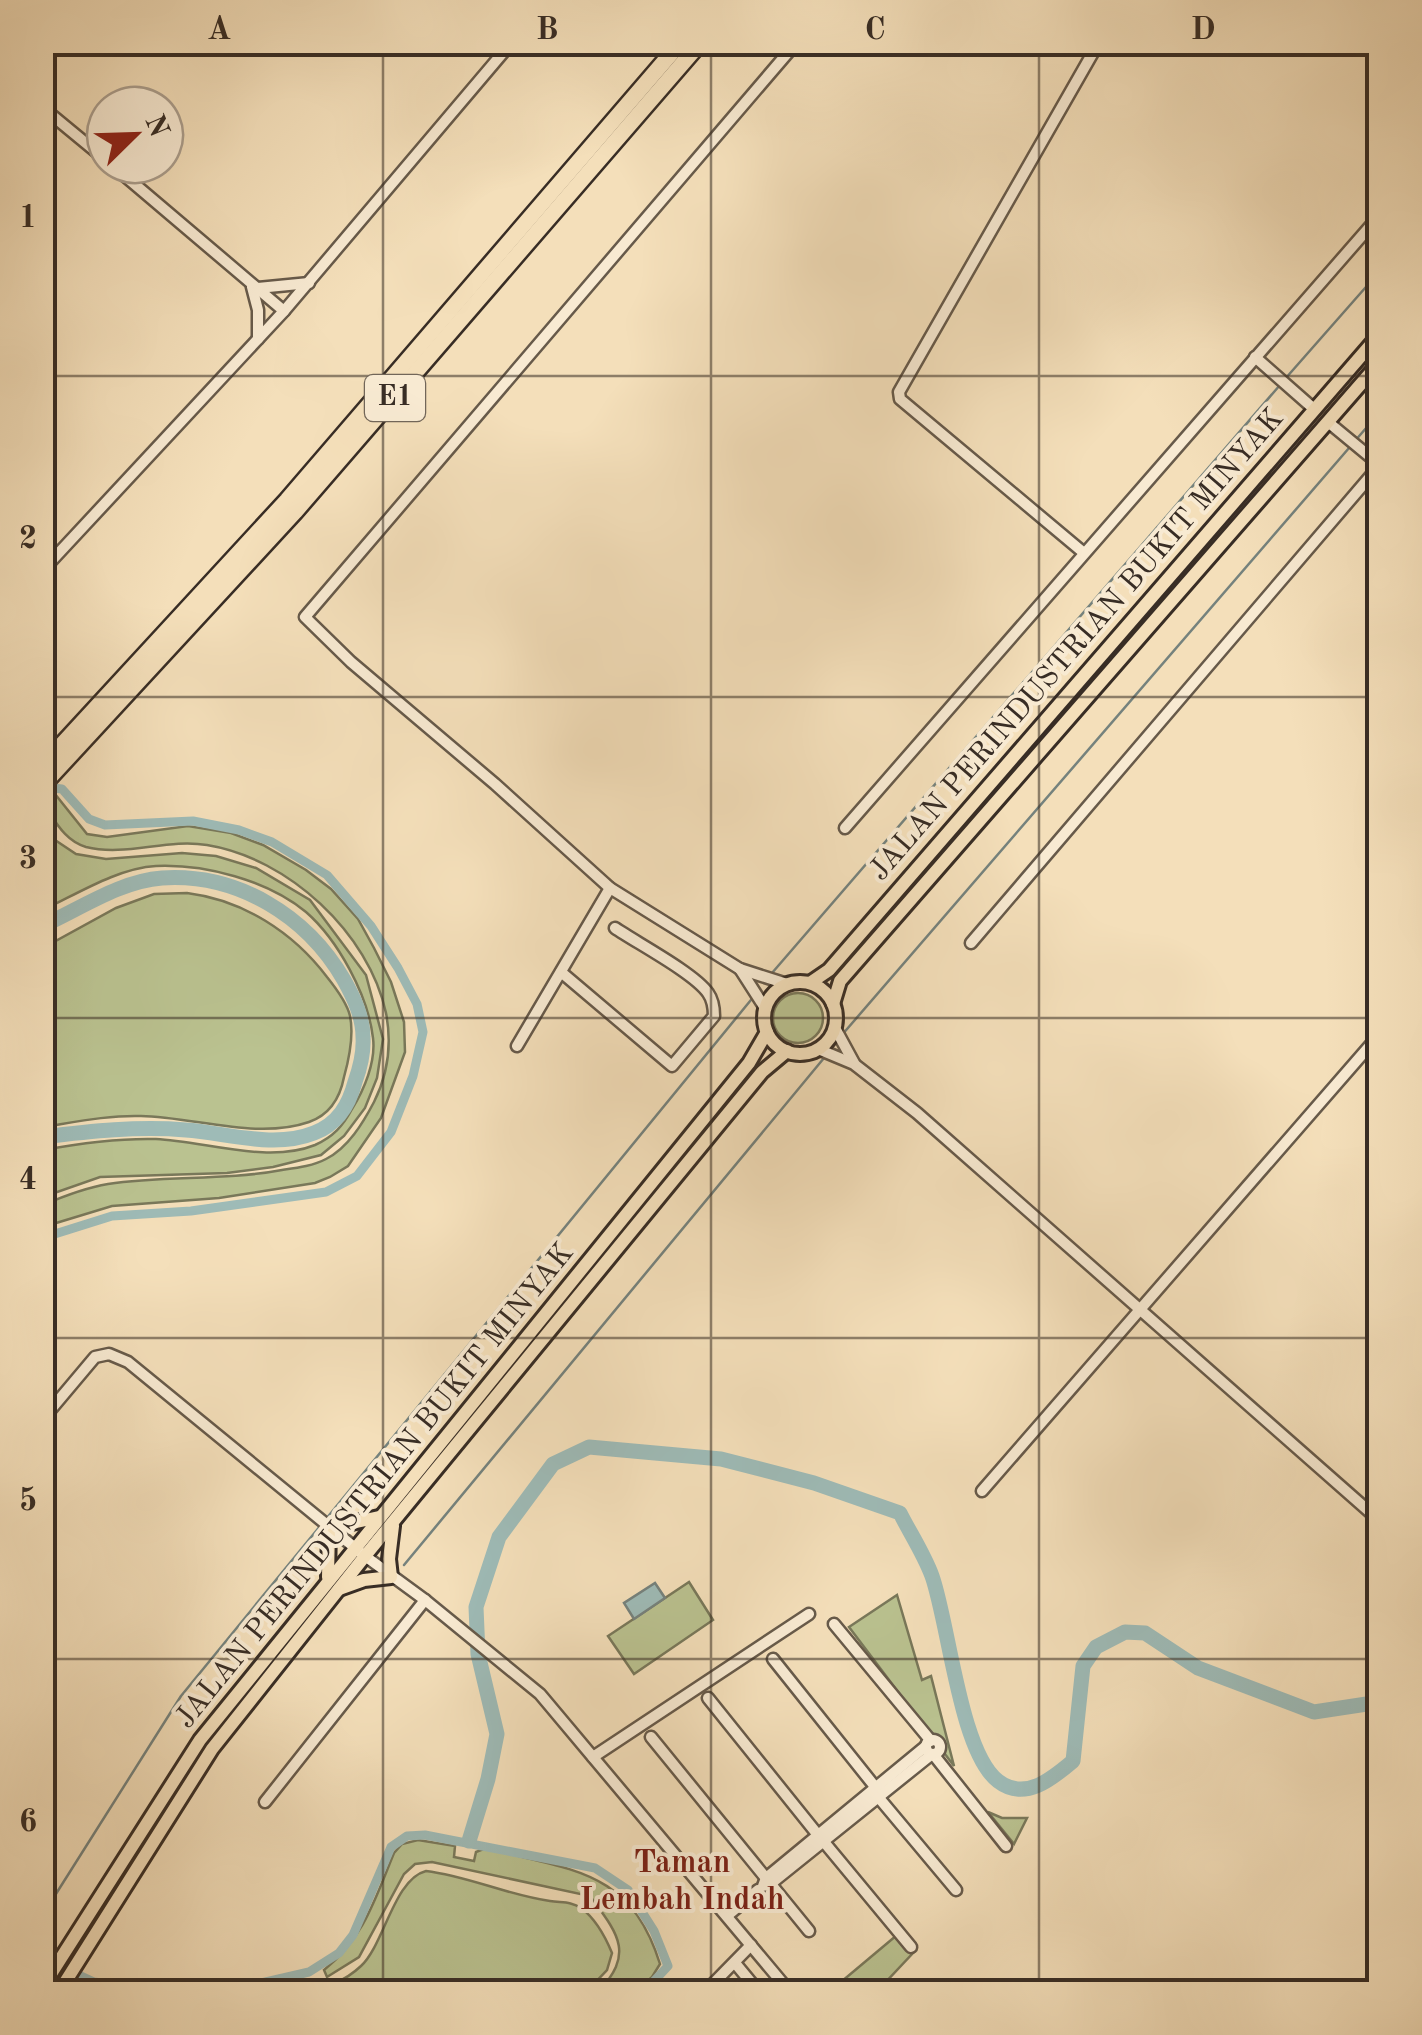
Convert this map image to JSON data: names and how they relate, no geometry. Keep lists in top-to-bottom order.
{
  "streets": {
    "highway": ["E1"],
    "main road": ["JALAN PERINDUSTRIAN BUKIT MINYAK"]
  },
  "districts": ["Taman Lembah Indah"],
  "north": "top right",
  "grid": {
    "columns": [
      "A",
      "B",
      "C",
      "D"
    ],
    "rows": [
      "1",
      "2",
      "3",
      "4",
      "5",
      "6"
    ]
  }
}
